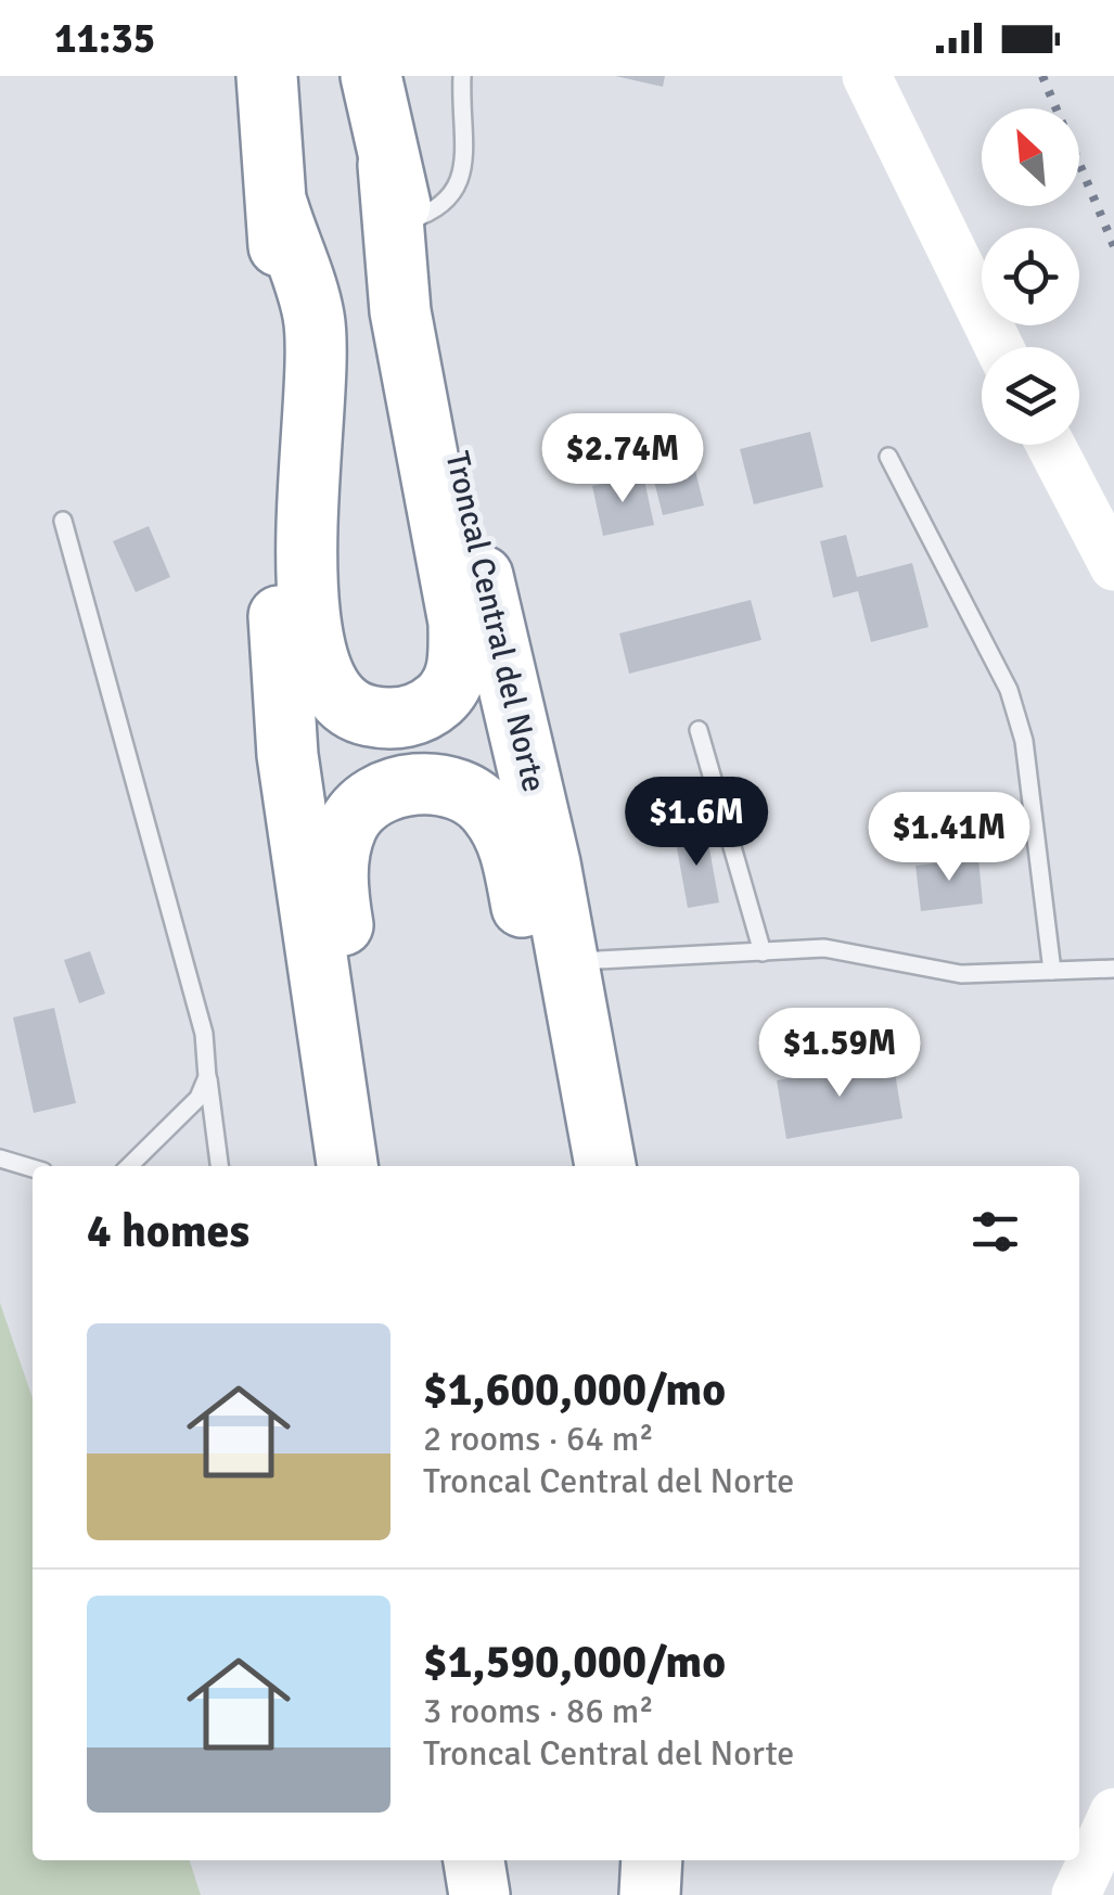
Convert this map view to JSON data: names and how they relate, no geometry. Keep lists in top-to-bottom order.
{
  "streets": {
    "highway": ["Troncal Central del Norte"]
  },
  "north": "top left",
  "page": {
    "status": "11:35",
    "price": [
      "$2.74M",
      "$1.6M",
      "$1.41M",
      "$1.59M"
    ],
    "heading": "4 homes",
    "list": [
      {
        "name": "$1,600,000/mo",
        "note": "2 rooms · 64 m² · Troncal Central del Norte"
      },
      {
        "name": "$1,590,000/mo",
        "note": "3 rooms · 86 m² · Troncal Central del Norte"
      }
    ]
  }
}
